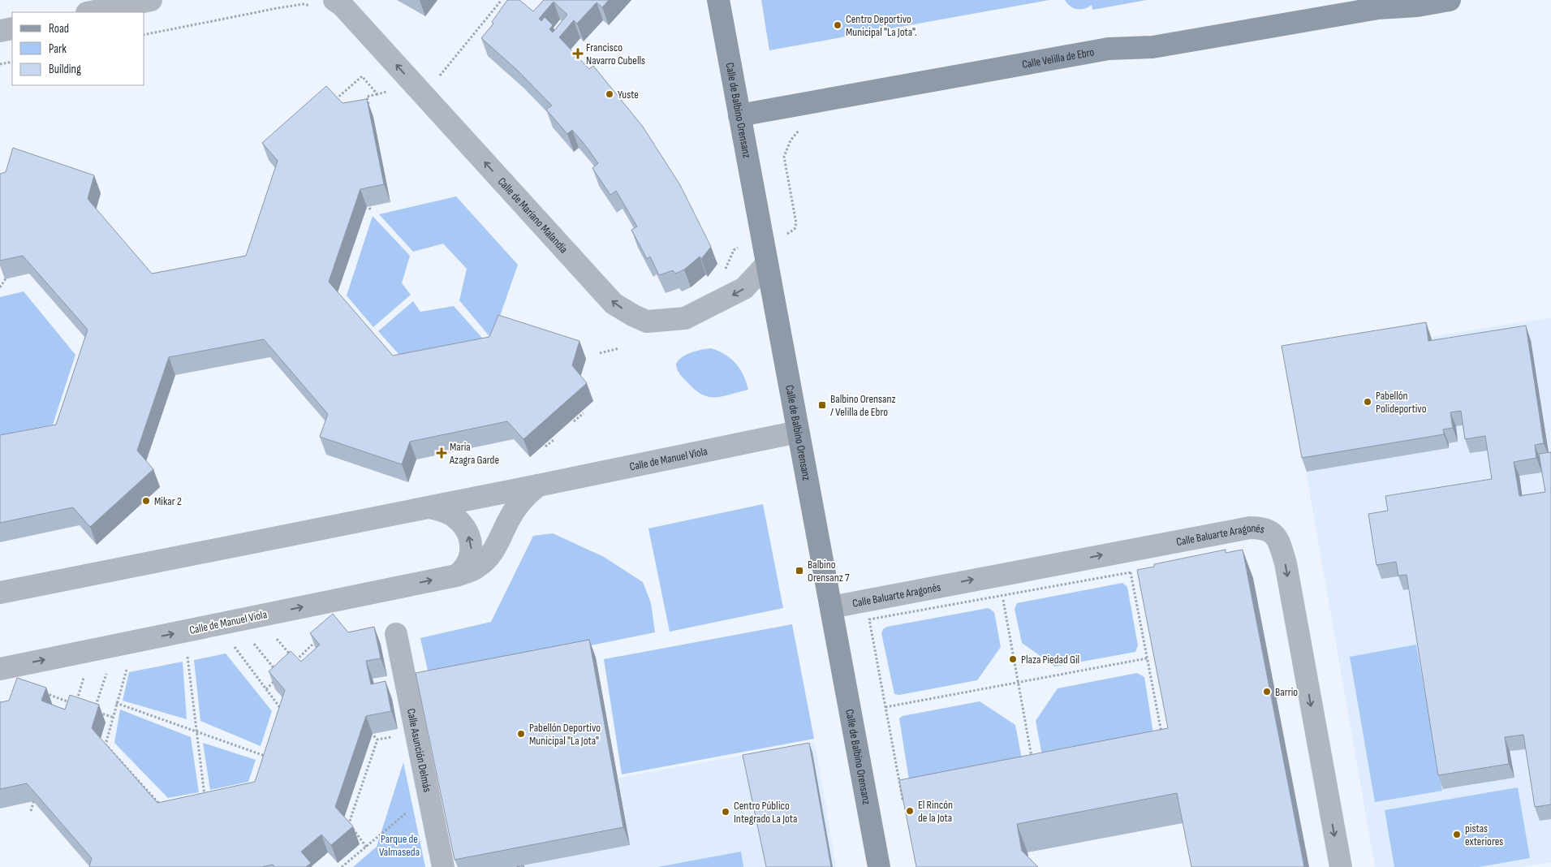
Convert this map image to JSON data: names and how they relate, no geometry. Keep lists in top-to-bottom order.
{
  "streets": {
    "street": [
      "Calle Velilla de Ebro",
      "Calle de Balbino Orensanz",
      "Calle de Mariano Malandía",
      "Calle de Manuel Viola",
      "Calle Baluarte Aragonés",
      "Calle Asunción Delmás"
    ]
  },
  "crossings": [
    ["Calle Velilla de Ebro", "Calle de Balbino Orensanz"],
    ["Calle de Balbino Orensanz", "Calle de Mariano Malandía"],
    ["Calle de Balbino Orensanz", "Calle de Manuel Viola"],
    ["Calle de Balbino Orensanz", "Calle Baluarte Aragonés"]
  ],
  "one_way": ["Calle de Mariano Malandía"],
  "parks": ["Parque de Valmaseda"],
  "places": {
    "other": [
      "Centro Deportivo Municipal \"La Jota\".",
      "Yuste",
      "Pabellón Polideportivo",
      "Mikar 2",
      "Plaza Piedad Gil",
      "Barrio",
      "Pabellón Deportivo Municipal \"La Jota\"",
      "El Rincón de la Jota",
      "Centro Público Integrado La Jota",
      "pistas exteriores"
    ],
    "health": ["Francisco Navarro Cubells", "Maria Azagra Garde"],
    "transit": ["Balbino Orensanz / Velilla de Ebro", "Balbino Orensanz 7"]
  },
  "legend": ["Road", "Park", "Building"]
}
